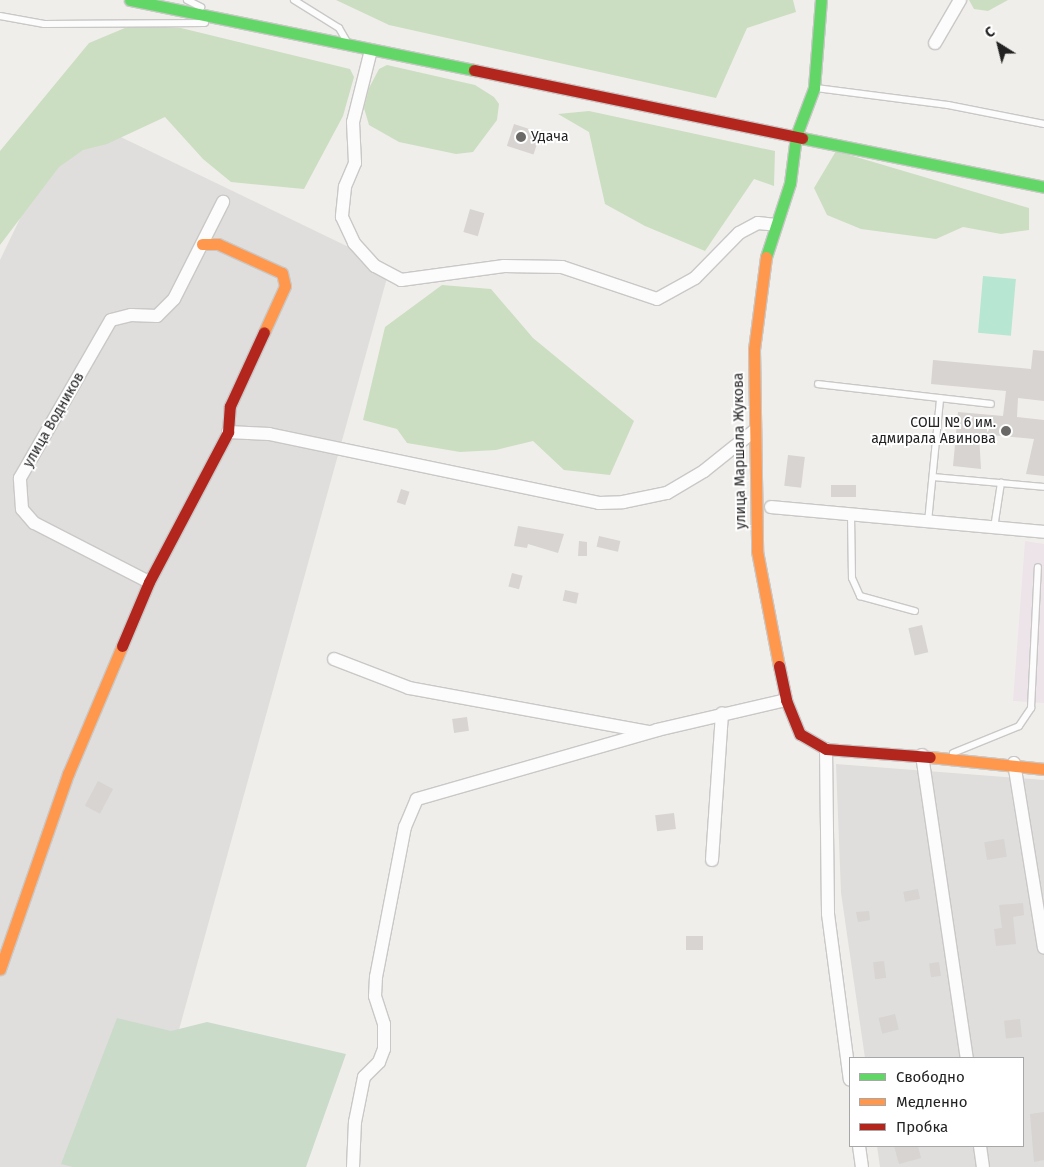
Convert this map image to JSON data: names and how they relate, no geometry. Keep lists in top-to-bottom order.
{
  "streets": {
    "street": ["улица Водников", "улица Маршала Жукова"]
  },
  "places": ["Удача", "СОШ № 6 им. адмирала Авинова"],
  "legend": ["Свободно", "Медленно", "Пробка"],
  "north": "top left"
}
